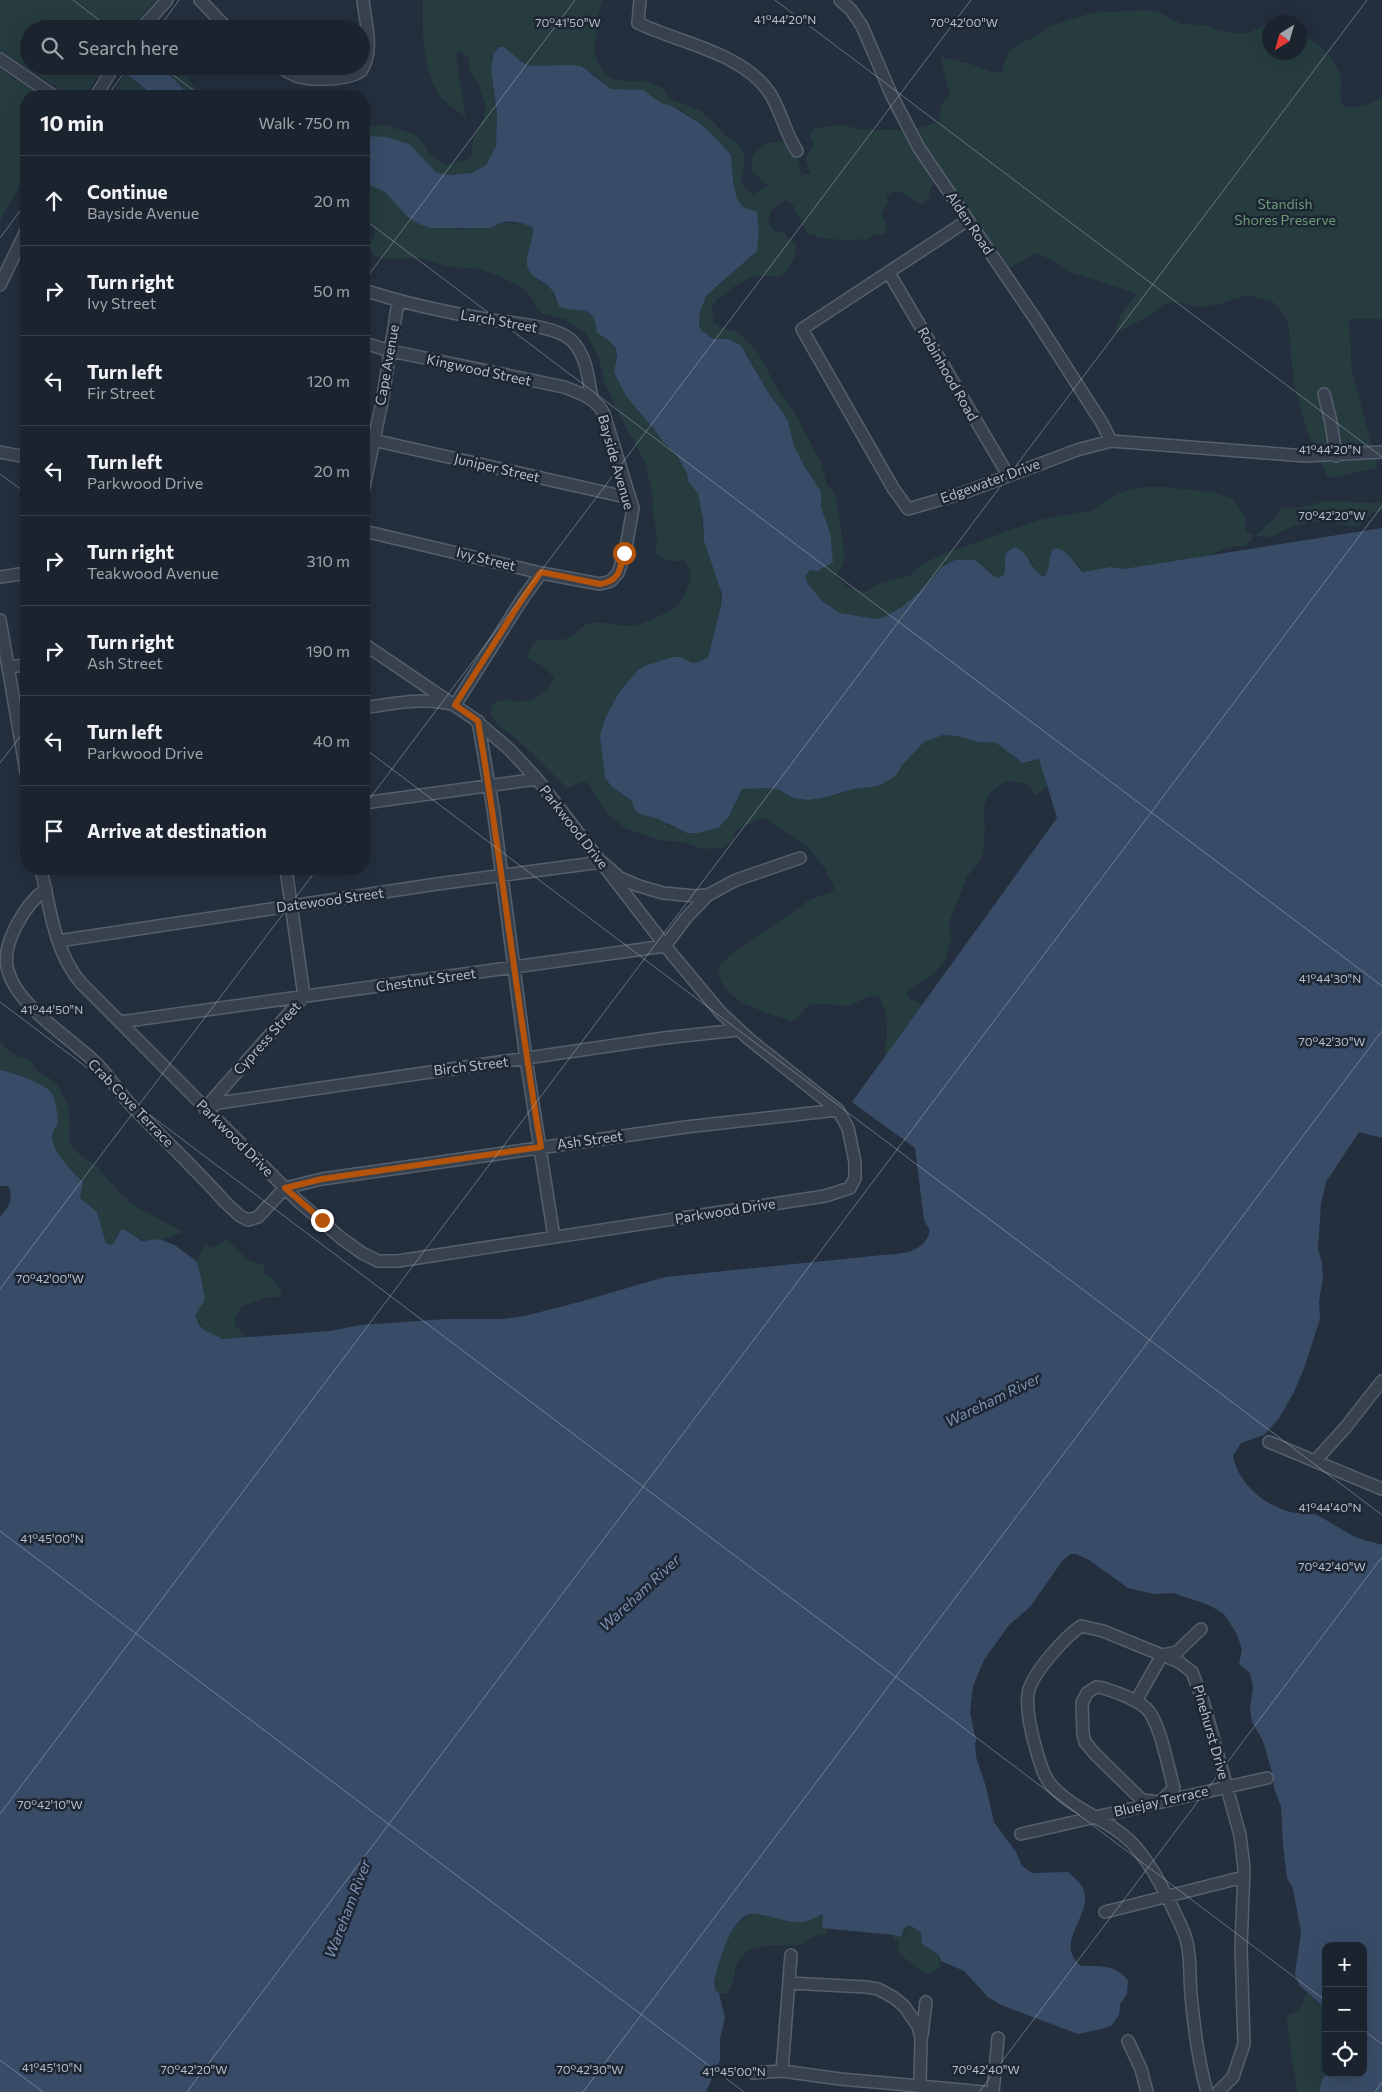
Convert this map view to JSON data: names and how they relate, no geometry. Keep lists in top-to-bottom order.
{
  "streets": {
    "street": [
      "Alden Road",
      "Larch Street",
      "Cape Avenue",
      "Kingwood Street",
      "Robinhood Road",
      "Bayside Avenue",
      "Juniper Street",
      "Edgewater Drive",
      "Ivy Street",
      "Parkwood Drive",
      "Datewood Street",
      "Chestnut Street",
      "Cypress Street",
      "Birch Street",
      "Crab Cove Terrace",
      "Ash Street",
      "Pinehurst Drive",
      "Bluejay Terrace"
    ]
  },
  "crossings": [
    ["Alden Road", "Edgewater Drive"],
    ["Larch Street", "Cape Avenue"],
    ["Larch Street", "Kingwood Street"],
    ["Larch Street", "Bayside Avenue"],
    ["Cape Avenue", "Kingwood Street"],
    ["Kingwood Street", "Bayside Avenue"],
    ["Robinhood Road", "Edgewater Drive"],
    ["Bayside Avenue", "Juniper Street"],
    ["Bayside Avenue", "Ivy Street"],
    ["Parkwood Drive", "Datewood Street"],
    ["Parkwood Drive", "Chestnut Street"],
    ["Parkwood Drive", "Cypress Street"],
    ["Parkwood Drive", "Birch Street"],
    ["Parkwood Drive", "Crab Cove Terrace"],
    ["Parkwood Drive", "Ash Street"],
    ["Datewood Street", "Cypress Street"],
    ["Chestnut Street", "Cypress Street"],
    ["Cypress Street", "Birch Street"],
    ["Crab Cove Terrace", "Ash Street"],
    ["Pinehurst Drive", "Bluejay Terrace"]
  ],
  "water": ["Wareham River"],
  "parks": ["Standish Shores Preserve"],
  "north": "bottom left",
  "page": {
    "search": "Search here",
    "heading": ["10 min", "Walk · 750 m"],
    "list": [
      ["Continue", "Bayside Avenue", "20 m"],
      ["Turn right", "Ivy Street", "50 m"],
      ["Turn left", "Fir Street", "120 m"],
      ["Turn left", "Parkwood Drive", "20 m"],
      ["Turn right", "Teakwood Avenue", "310 m"],
      ["Turn right", "Ash Street", "190 m"],
      ["Turn left", "Parkwood Drive", "40 m"],
      "Arrive at destination"
    ],
    "map_buttons": ["+", "−"]
  },
  "coordinates": [
    "41°44'20\"N",
    "70°41'50\"W",
    "70°42'00\"W",
    "70°42'20\"W",
    "41°44'30\"N",
    "41°44'50\"N",
    "70°42'30\"W",
    "41°44'40\"N",
    "41°45'00\"N",
    "70°42'40\"W",
    "70°42'10\"W",
    "41°45'10\"N"
  ]
}
